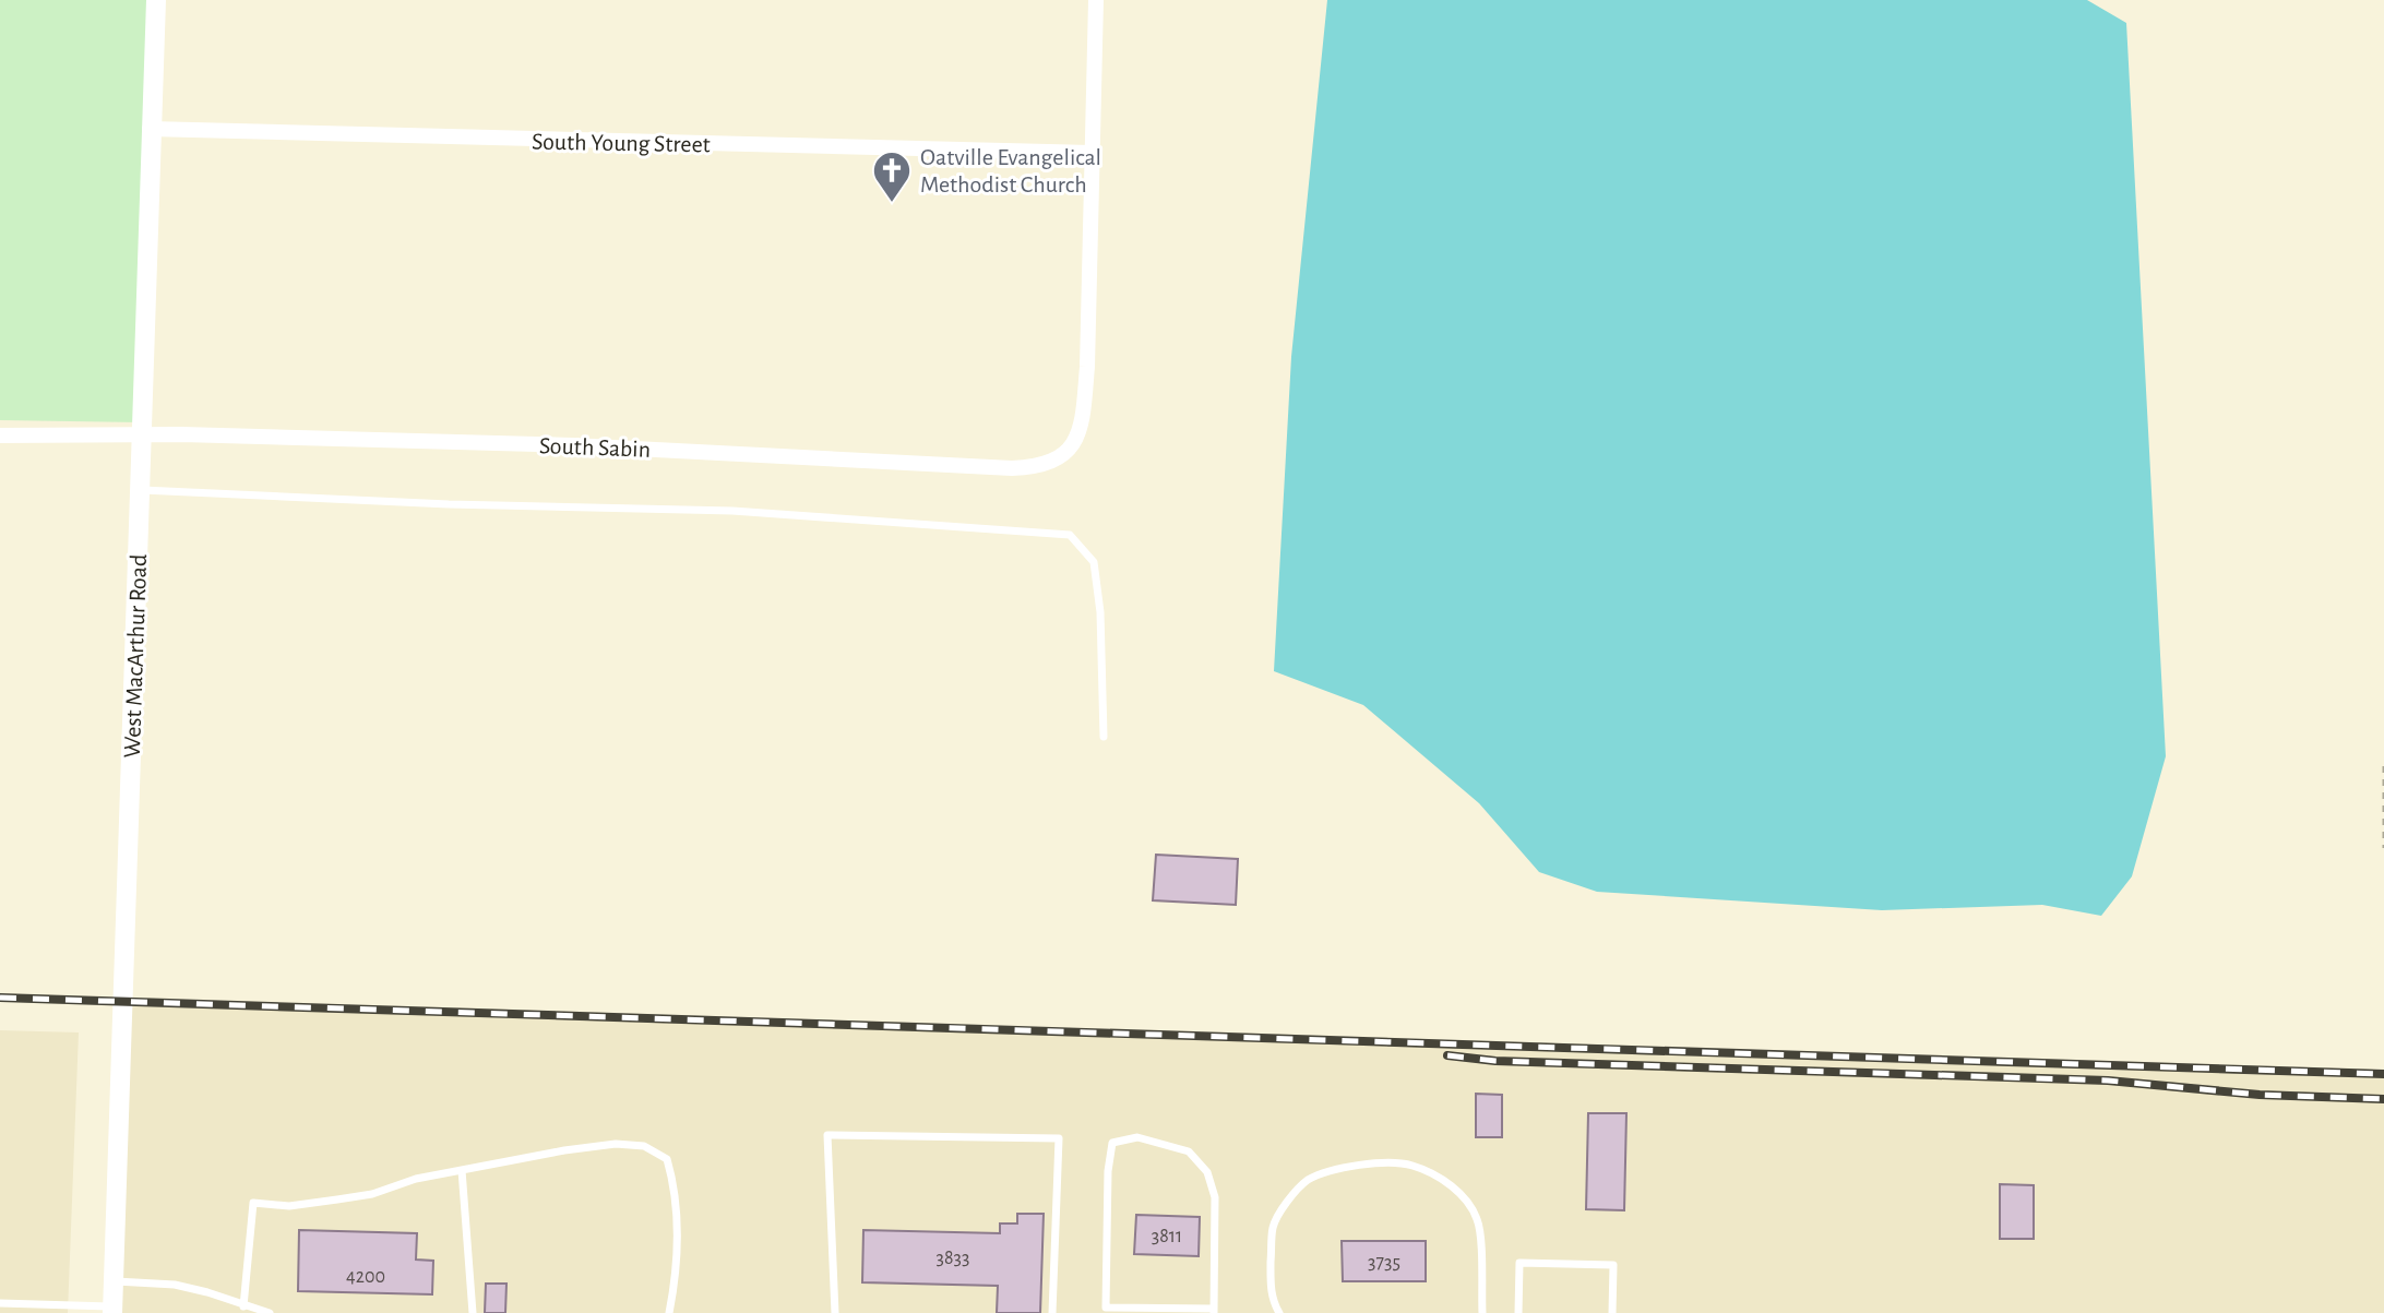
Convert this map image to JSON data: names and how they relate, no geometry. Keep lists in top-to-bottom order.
{
  "streets": {
    "street": ["South Young Street", "South Sabin", "West MacArthur Road"]
  },
  "crossings": [
    ["South Young Street", "South Sabin"],
    ["South Young Street", "West MacArthur Road"],
    ["South Sabin", "West MacArthur Road"]
  ],
  "places": {
    "church": ["Oatville Evangelical Methodist Church"]
  },
  "house_numbers": [
    "3811",
    "3833",
    "3735",
    "4200"
  ]
}
